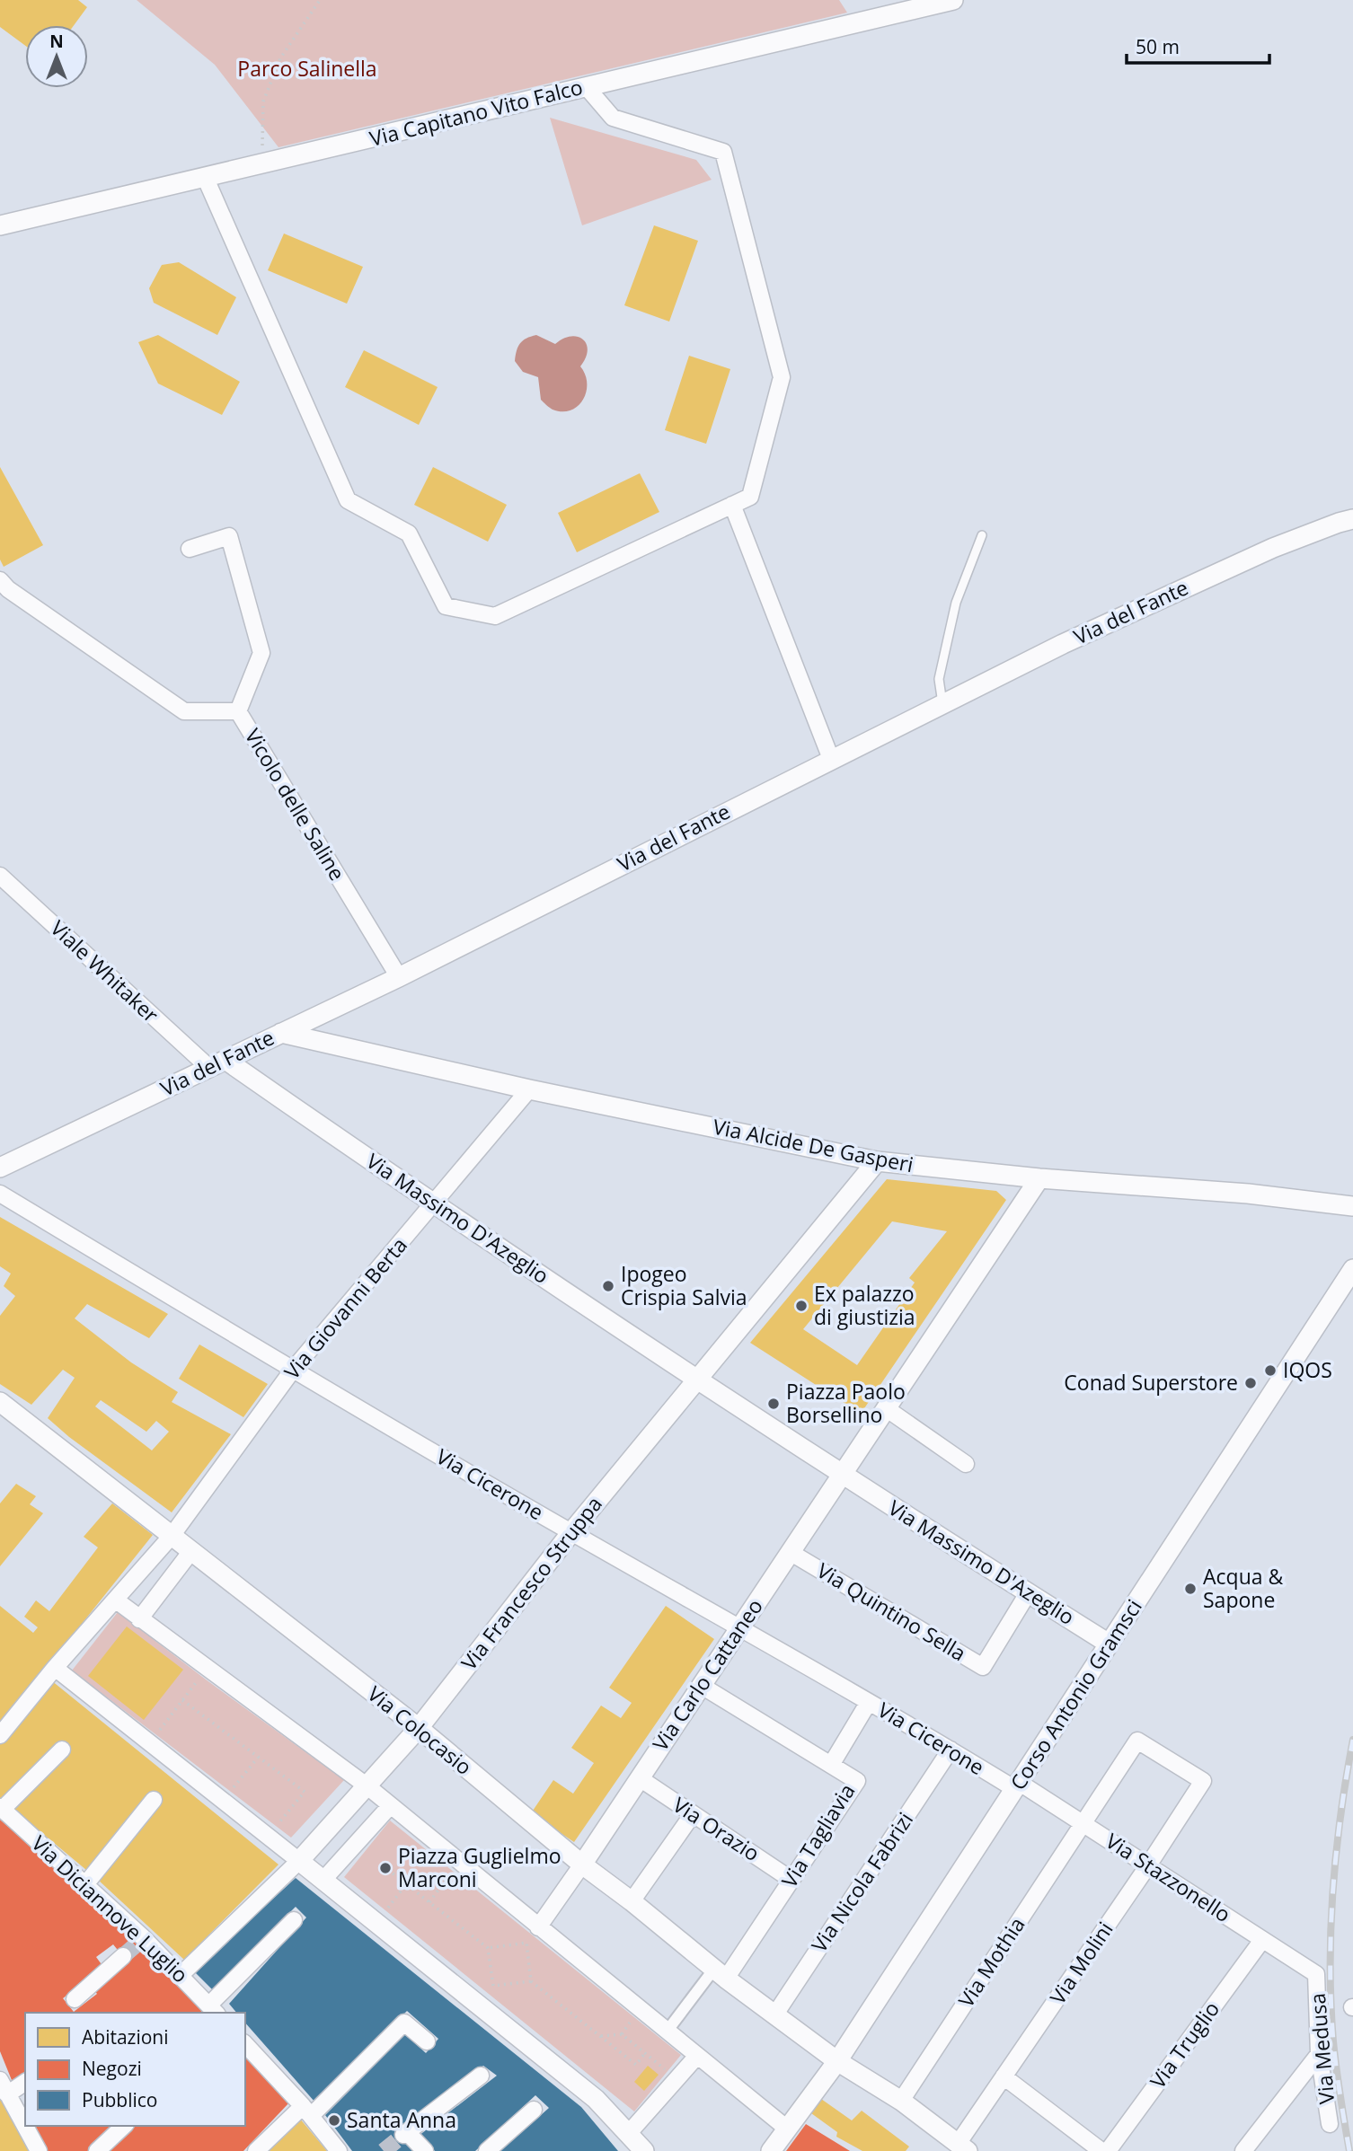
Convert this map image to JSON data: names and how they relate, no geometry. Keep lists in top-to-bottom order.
{
  "streets": {
    "street": [
      "Via Capitano Vito Falco",
      "Via del Fante",
      "Vicolo delle Saline",
      "Viale Whitaker",
      "Via Alcide De Gasperi",
      "Via Massimo D'Azeglio",
      "Via Giovanni Berta",
      "Via Cicerone",
      "Via Francesco Struppa",
      "Via Quintino Sella",
      "Via Carlo Cattaneo",
      "Corso Antonio Gramsci",
      "Via Colocasio",
      "Via Orazio",
      "Via Tagliavia",
      "Via Stazzonello",
      "Via Nicola Fabrizi",
      "Via Diciannove Luglio",
      "Via Mothia",
      "Via Molini",
      "Via Truglio",
      "Via Medusa"
    ]
  },
  "crossings": [
    ["Via del Fante", "Vicolo delle Saline"],
    ["Via del Fante", "Viale Whitaker"],
    ["Via del Fante", "Via Alcide De Gasperi"],
    ["Via del Fante", "Via Massimo D'Azeglio"],
    ["Viale Whitaker", "Via Massimo D'Azeglio"],
    ["Via Alcide De Gasperi", "Via Giovanni Berta"],
    ["Via Alcide De Gasperi", "Via Francesco Struppa"],
    ["Via Massimo D'Azeglio", "Via Giovanni Berta"],
    ["Via Massimo D'Azeglio", "Via Francesco Struppa"],
    ["Via Massimo D'Azeglio", "Via Quintino Sella"],
    ["Via Massimo D'Azeglio", "Via Carlo Cattaneo"],
    ["Via Massimo D'Azeglio", "Corso Antonio Gramsci"],
    ["Via Giovanni Berta", "Via Cicerone"],
    ["Via Giovanni Berta", "Via Colocasio"],
    ["Via Cicerone", "Via Francesco Struppa"],
    ["Via Cicerone", "Via Carlo Cattaneo"],
    ["Via Cicerone", "Corso Antonio Gramsci"],
    ["Via Cicerone", "Via Stazzonello"],
    ["Via Cicerone", "Via Nicola Fabrizi"],
    ["Via Francesco Struppa", "Via Colocasio"],
    ["Via Quintino Sella", "Via Carlo Cattaneo"],
    ["Via Carlo Cattaneo", "Via Colocasio"],
    ["Via Carlo Cattaneo", "Via Orazio"],
    ["Via Carlo Cattaneo", "Via Tagliavia"],
    ["Corso Antonio Gramsci", "Via Colocasio"],
    ["Corso Antonio Gramsci", "Via Stazzonello"],
    ["Via Colocasio", "Via Tagliavia"],
    ["Via Colocasio", "Via Nicola Fabrizi"],
    ["Via Colocasio", "Via Mothia"],
    ["Via Colocasio", "Via Molini"],
    ["Via Orazio", "Via Tagliavia"],
    ["Via Stazzonello", "Via Mothia"],
    ["Via Stazzonello", "Via Molini"],
    ["Via Stazzonello", "Via Truglio"],
    ["Via Stazzonello", "Via Medusa"],
    ["Via Mothia", "Via Molini"]
  ],
  "parks": ["Parco Salinella"],
  "places": [
    "Ipogeo Crispia Salvia",
    "Ex palazzo di giustizia",
    "IQOS",
    "Conad Superstore",
    "Piazza Paolo Borsellino",
    "Acqua & Sapone",
    "Piazza Guglielmo Marconi",
    "Santa Anna"
  ],
  "legend": ["Abitazioni", "Negozi", "Pubblico"],
  "scale_bar": "50 m",
  "north": "top"
}
